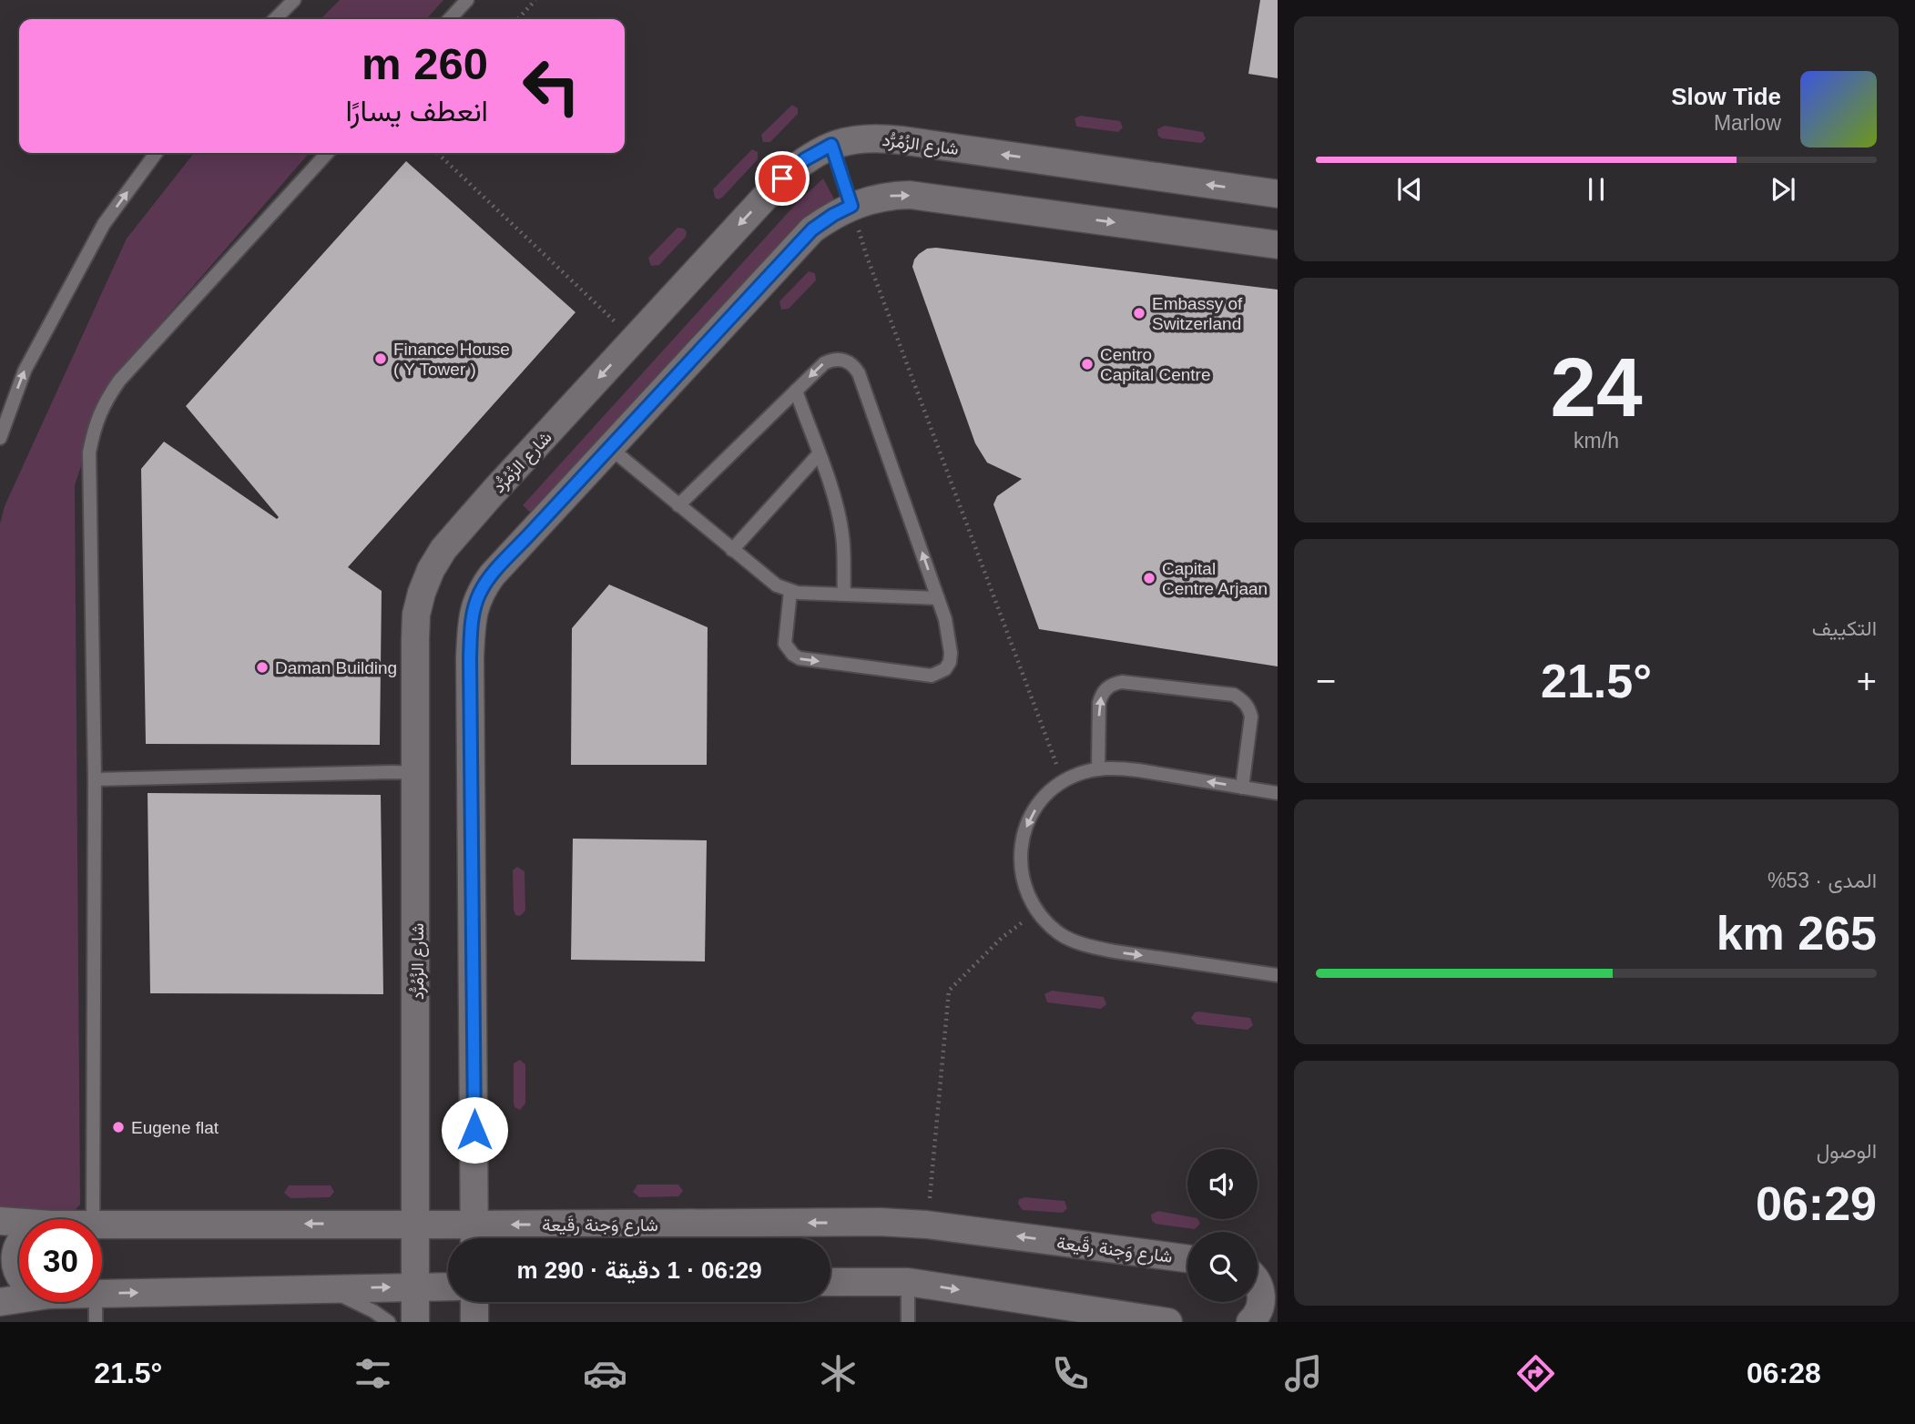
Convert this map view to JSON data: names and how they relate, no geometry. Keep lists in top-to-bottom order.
{
  "streets": {
    "street": ["شارع الزُمُرُّد", "شارع وَجنة رقَيعة"]
  },
  "crossings": [
    ["شارع الزُمُرُّد", "شارع وَجنة رقَيعة"]
  ],
  "one_way": ["شارع الزُمُرُّد"],
  "places": [
    "Embassy of Switzerland",
    "Finance House ( Y Tower )",
    "Centro Capital Centre",
    "Capital Centre Arjaan",
    "Daman Building",
    "Eugene flat"
  ],
  "page": {
    "turn": ["260 m", "انعطف يسارًا"],
    "song": ["Slow Tide", "Marlow"],
    "tile": [
      ["24", "km/h"],
      "التكييف",
      ["المدى · 53%", "265 km"],
      ["الوصول", "06:29"]
    ],
    "heat": ["−", "21.5°", "+"],
    "limit": "30",
    "trip": "06:29 · 1 دقيقة · 290 m",
    "tabs": ["06:28", "21.5°"]
  }
}
